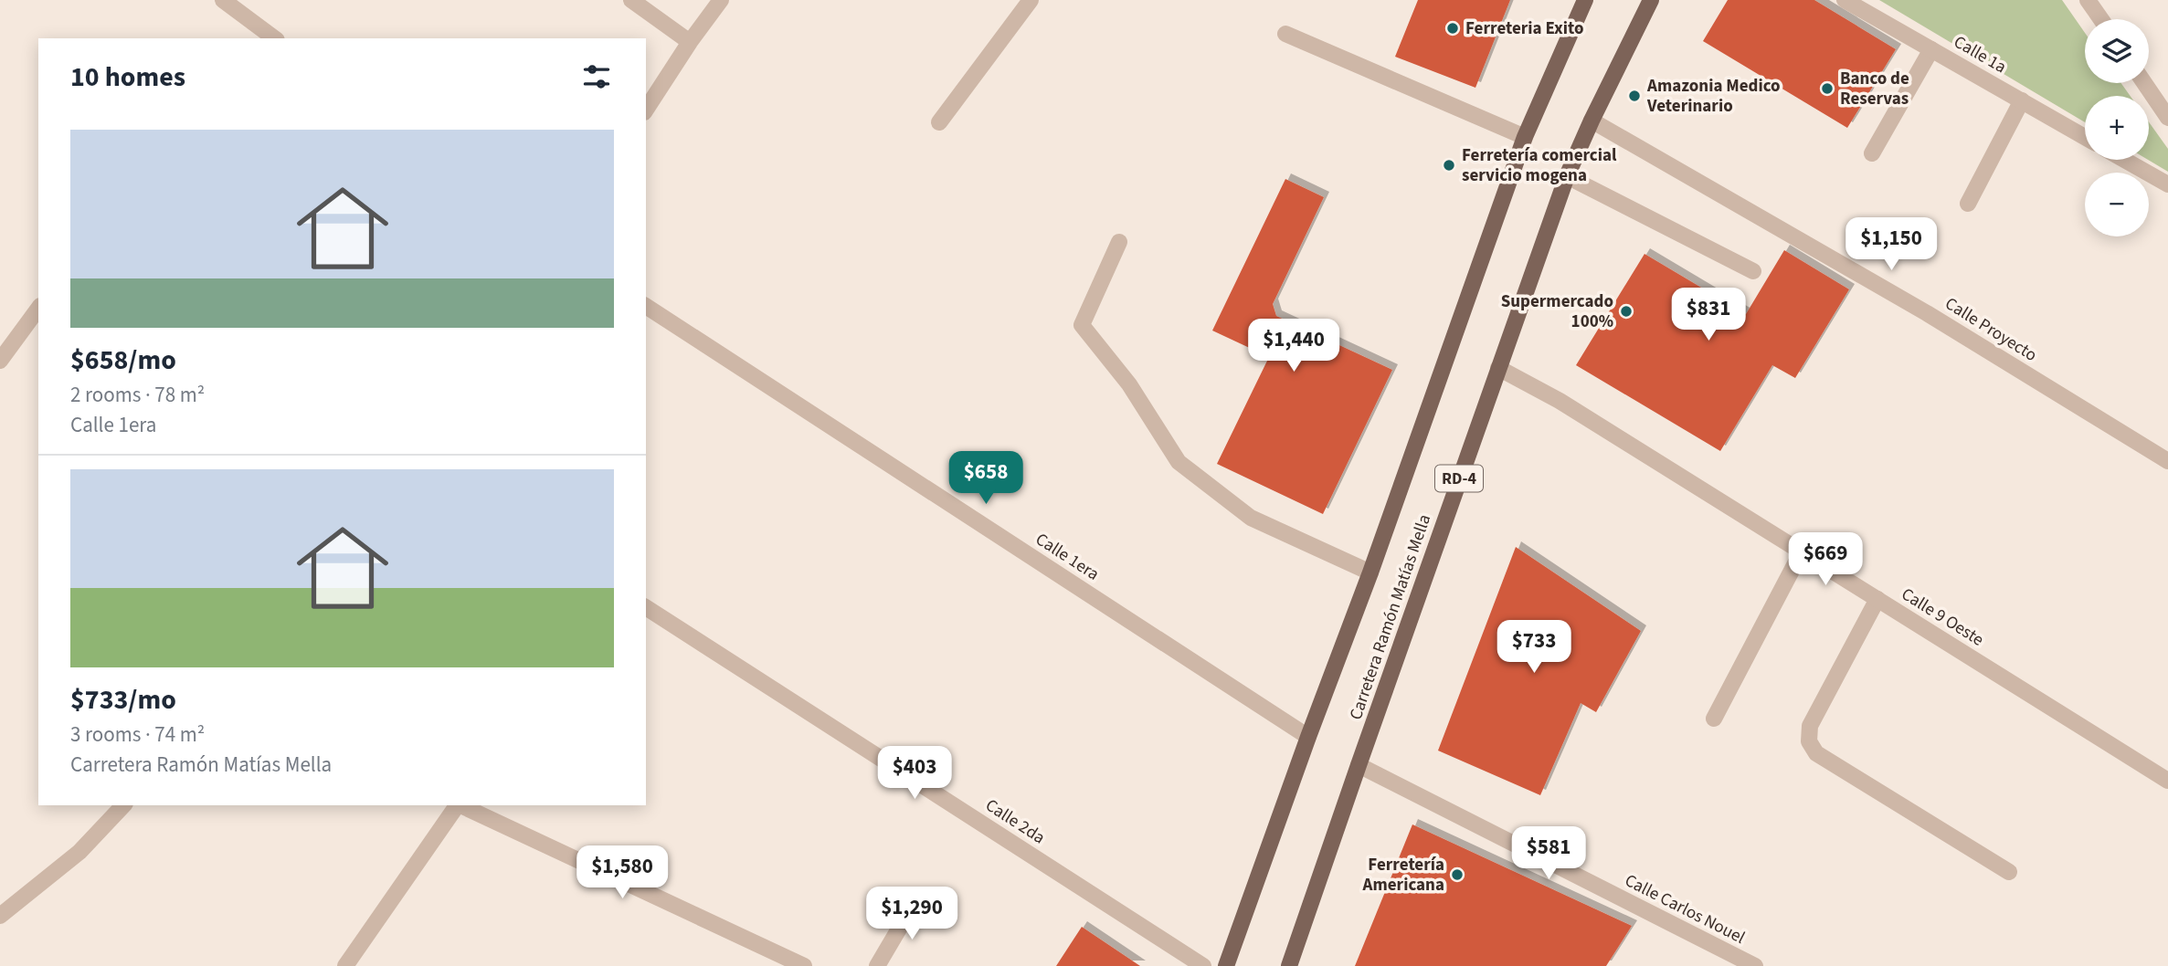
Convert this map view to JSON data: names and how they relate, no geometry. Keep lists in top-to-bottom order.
{
  "streets": {
    "main road": ["RD-4", "Carretera Ramón Matías Mella"],
    "street": [
      "Calle 1a",
      "Calle Proyecto",
      "Calle 1era",
      "Calle 9 Oeste",
      "Calle 2da",
      "Calle Carlos Nouel"
    ]
  },
  "crossings": [
    ["Calle Proyecto", "Carretera Ramón Matías Mella"],
    ["Calle 1era", "Carretera Ramón Matías Mella"],
    ["Carretera Ramón Matías Mella", "Calle 9 Oeste"],
    ["Carretera Ramón Matías Mella", "Calle Carlos Nouel"]
  ],
  "places": [
    "Ferreteria Exito",
    "Banco de Reservas",
    "Amazonia Medico Veterinario",
    "Ferretería comercial servicio mogena",
    "Supermercado 100%",
    "Ferretería Americana"
  ],
  "page": {
    "map_buttons": ["+", "−"],
    "heading": "10 homes",
    "list": [
      {
        "name": "$658/mo",
        "note": "2 rooms · 78 m² · Calle 1era"
      },
      {
        "name": "$733/mo",
        "note": "3 rooms · 74 m² · Carretera Ramón Matías Mella"
      }
    ],
    "price": [
      "$1,150",
      "$831",
      "$1,440",
      "$658",
      "$669",
      "$733",
      "$403",
      "$581",
      "$1,580",
      "$1,290"
    ]
  }
}
